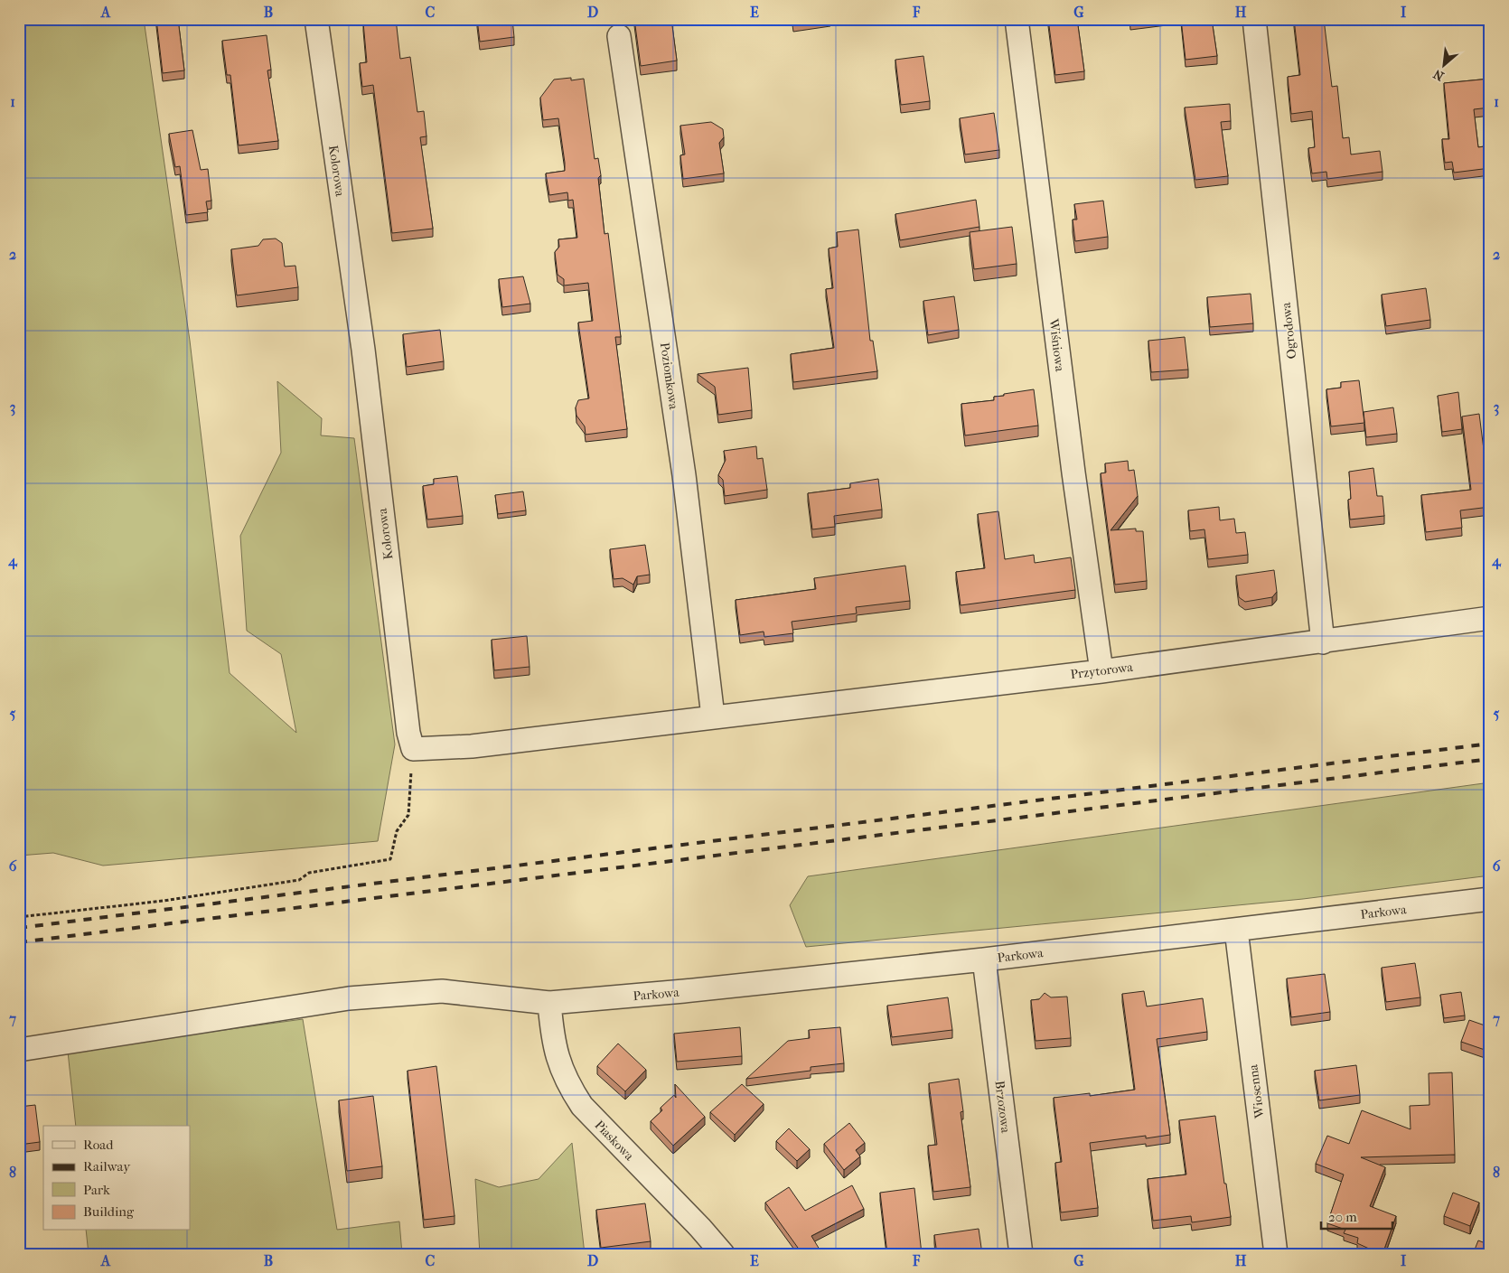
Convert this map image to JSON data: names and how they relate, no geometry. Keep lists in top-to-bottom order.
{
  "streets": {
    "street": [
      "Kolorowa",
      "Ogrodowa",
      "Wiśniowa",
      "Poziomkowa",
      "Przytorowa",
      "Parkowa",
      "Wiosenna",
      "Brzozowa",
      "Piaskowa"
    ]
  },
  "crossings": [
    ["Ogrodowa", "Przytorowa"],
    ["Wiśniowa", "Przytorowa"],
    ["Poziomkowa", "Przytorowa"],
    ["Parkowa", "Wiosenna"],
    ["Parkowa", "Brzozowa"],
    ["Parkowa", "Piaskowa"]
  ],
  "legend": [
    "Road",
    "Railway",
    "Park",
    "Building"
  ],
  "scale_bar": "20 m",
  "north": "bottom left",
  "grid": {
    "columns": [
      "A",
      "B",
      "C",
      "D",
      "E",
      "F",
      "G",
      "H",
      "I"
    ],
    "rows": [
      "1",
      "2",
      "3",
      "4",
      "5",
      "6",
      "7",
      "8"
    ]
  }
}
